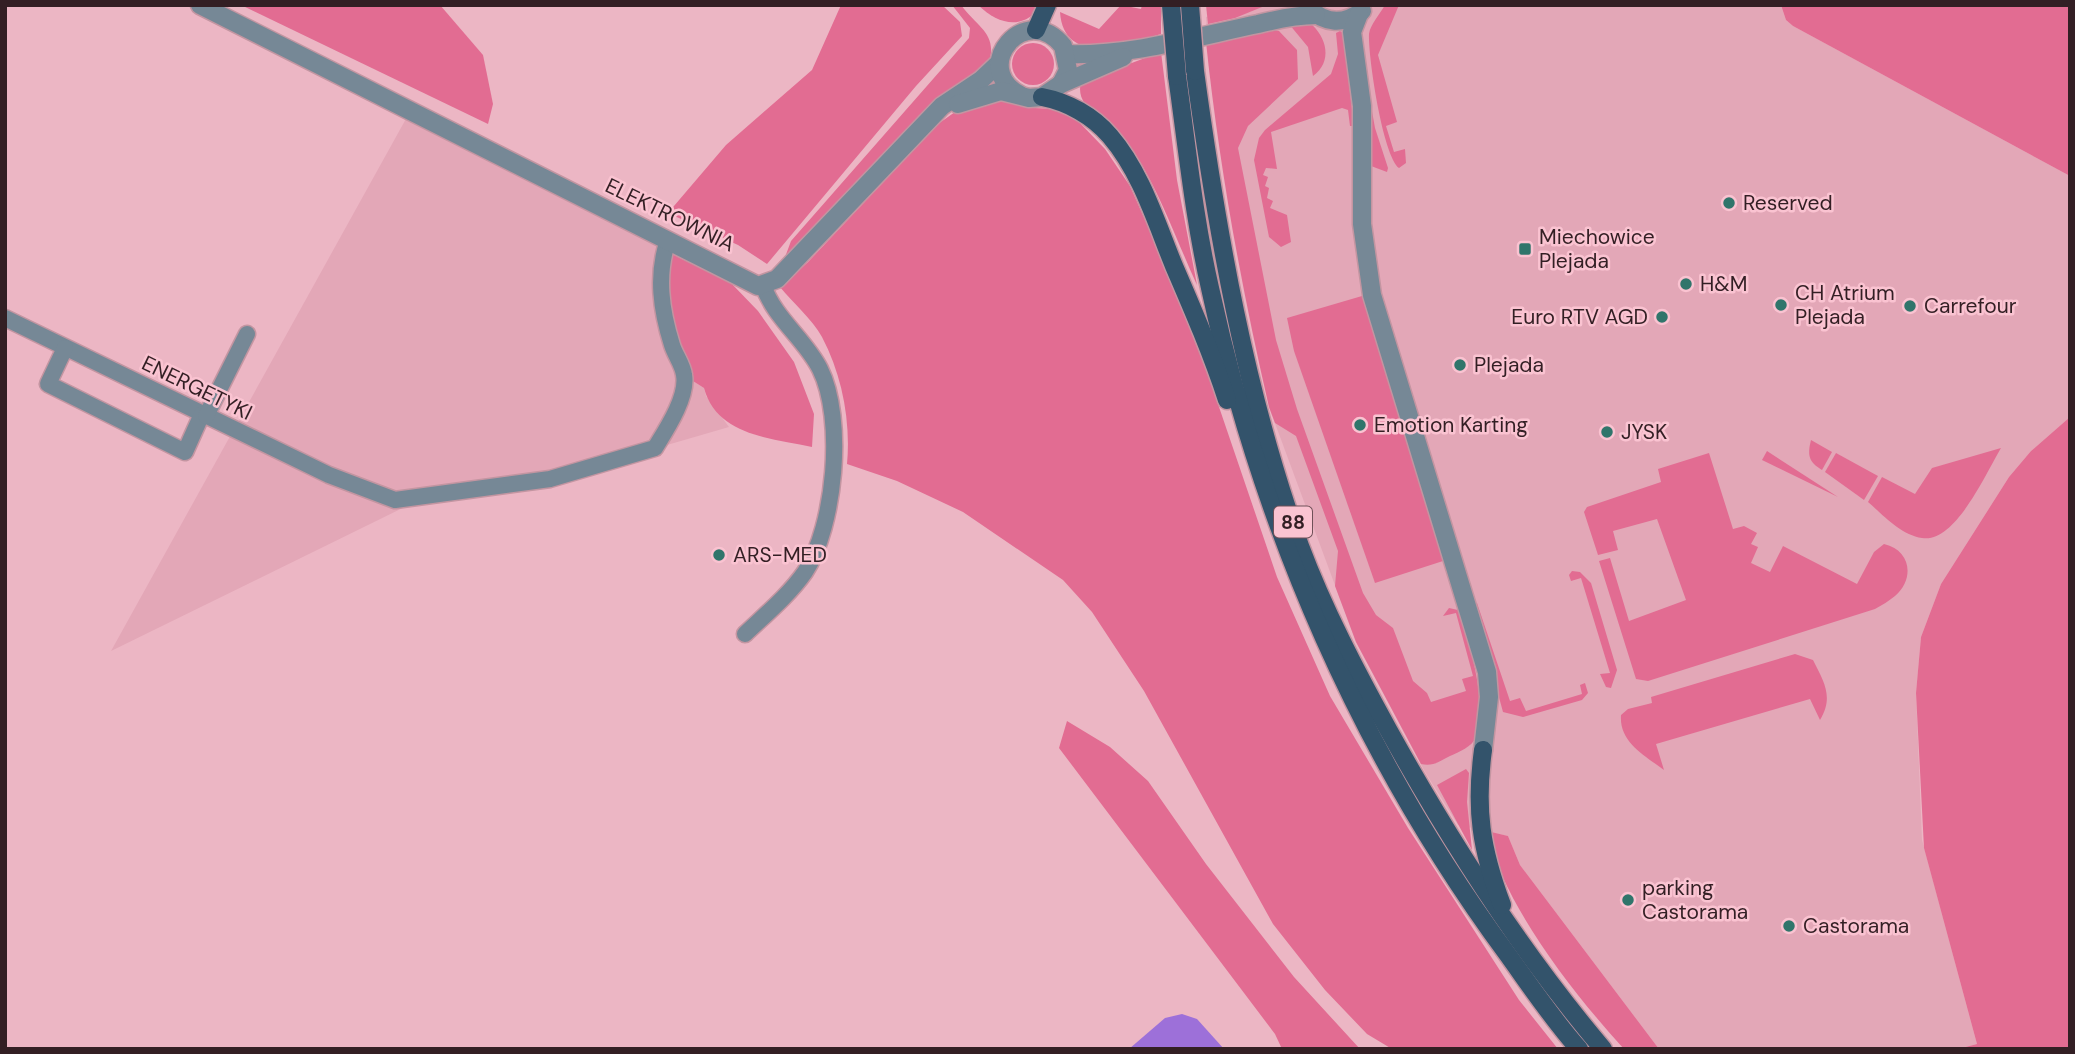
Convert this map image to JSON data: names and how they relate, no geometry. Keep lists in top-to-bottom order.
{
  "streets": {
    "main road": ["88"],
    "street": ["ELEKTROWNIA", "ENERGETYKI"]
  },
  "crossings": [
    ["ELEKTROWNIA", "ENERGETYKI"]
  ],
  "places": {
    "other": [
      "Reserved",
      "H&M",
      "CH Atrium Plejada",
      "Carrefour",
      "Euro RTV AGD",
      "Plejada",
      "Emotion Karting",
      "JYSK",
      "ARS-MED",
      "parking Castorama",
      "Castorama"
    ],
    "transit": ["Miechowice Plejada"]
  }
}
